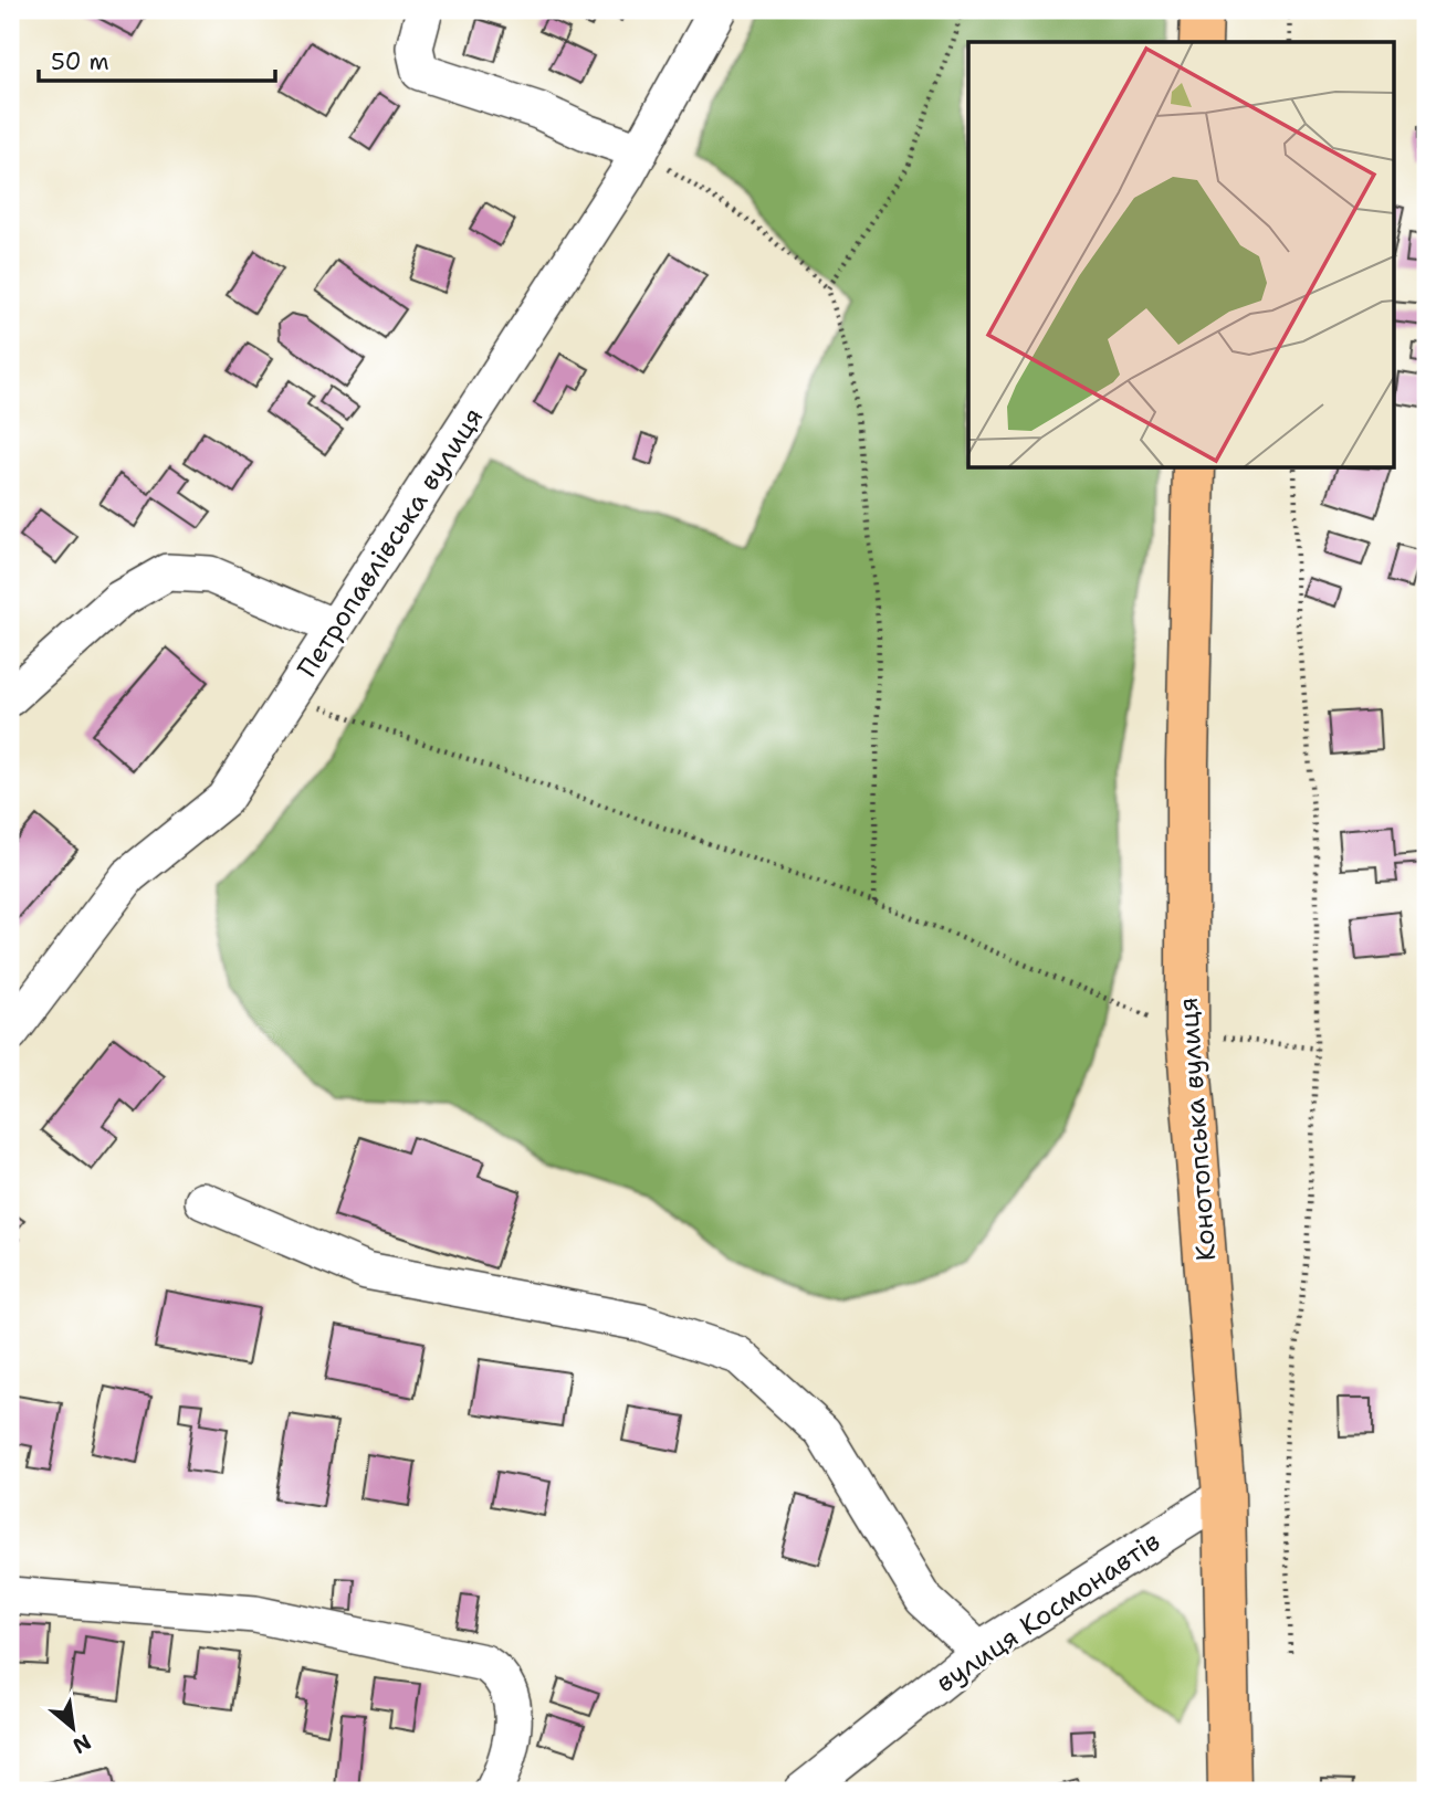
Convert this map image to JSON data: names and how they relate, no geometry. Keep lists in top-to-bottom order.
{
  "streets": {
    "main road": ["Конотопська вулиця"],
    "street": ["Петропавлівська вулиця", "вулиця Космонавтів"]
  },
  "crossings": [
    ["Конотопська вулиця", "вулиця Космонавтів"]
  ],
  "scale_bar": "50 m",
  "north": "bottom right"
}
